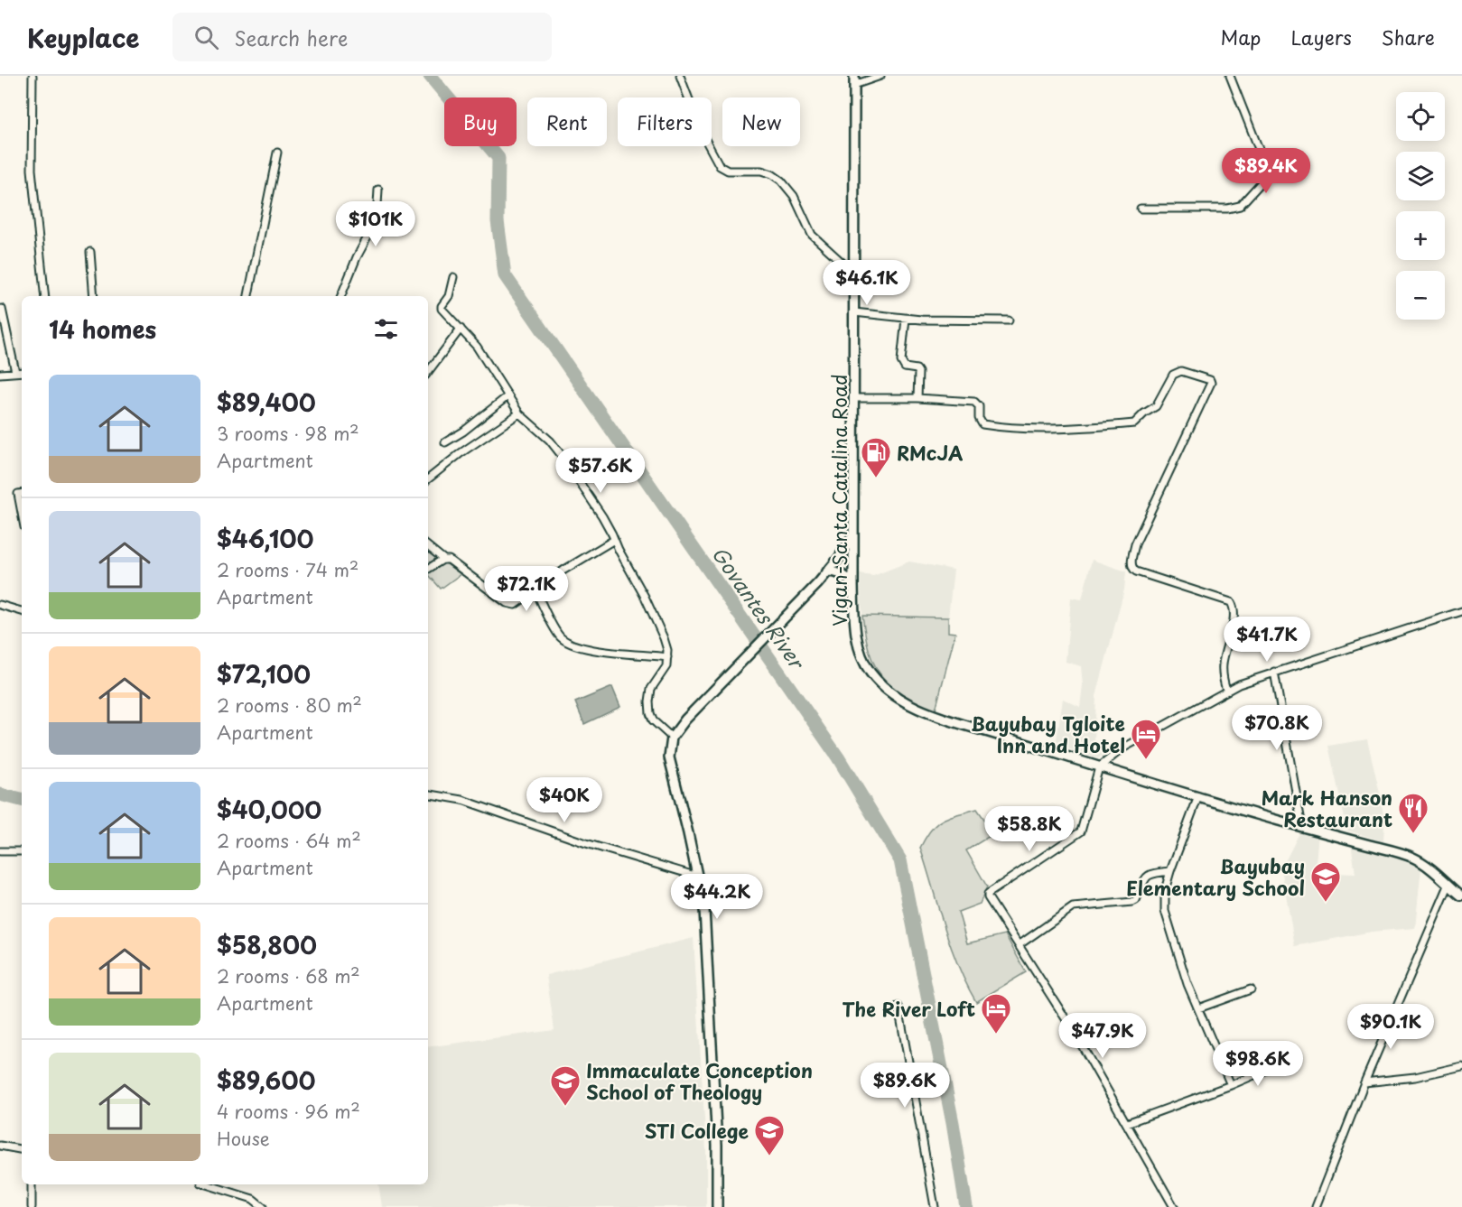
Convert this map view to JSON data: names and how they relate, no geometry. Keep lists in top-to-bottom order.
{
  "streets": {
    "main road": ["Vigan-Santa Catalina Road"]
  },
  "water": ["Govantes River"],
  "places": {
    "fuel station": ["RMcJA"],
    "hotel": ["Bayubay Tgloite Inn and Hotel", "The River Loft"],
    "restaurant": ["Mark Hanson Restaurant"],
    "school or university": ["Bayubay Elementary School", "Immaculate Conception School of Theology", "STI College"]
  },
  "page": {
    "header": "Keyplace",
    "search": "Search here",
    "nav": ["Map", "Layers", "Share"],
    "map_buttons": ["+", "−"],
    "chip": [
      "Buy",
      "Rent",
      "Filters",
      "New"
    ],
    "price": [
      "$89.4K",
      "$101K",
      "$46.1K",
      "$57.6K",
      "$72.1K",
      "$41.7K",
      "$70.8K",
      "$40K",
      "$58.8K",
      "$44.2K",
      "$90.1K",
      "$47.9K",
      "$98.6K",
      "$89.6K"
    ],
    "heading": "14 homes",
    "list": [
      {
        "name": "$89,400",
        "note": "3 rooms · 98 m² · Apartment"
      },
      {
        "name": "$46,100",
        "note": "2 rooms · 74 m² · Apartment"
      },
      {
        "name": "$72,100",
        "note": "2 rooms · 80 m² · Apartment"
      },
      {
        "name": "$40,000",
        "note": "2 rooms · 64 m² · Apartment"
      },
      {
        "name": "$58,800",
        "note": "2 rooms · 68 m² · Apartment"
      },
      {
        "name": "$89,600",
        "note": "4 rooms · 96 m² · House"
      }
    ]
  }
}
